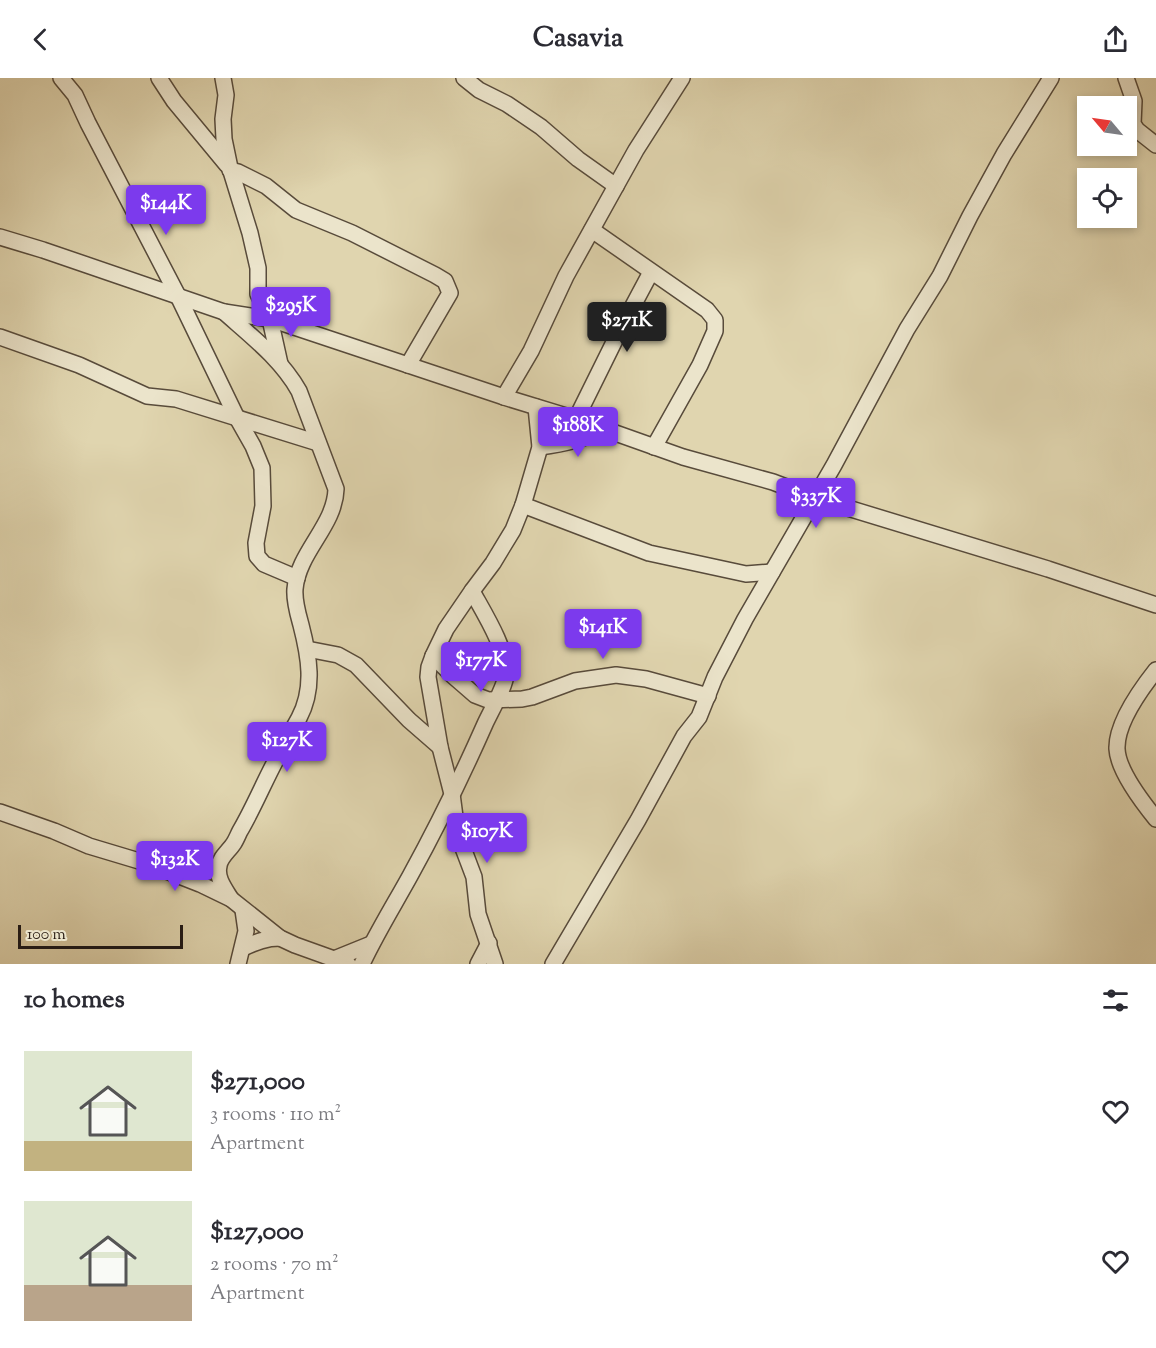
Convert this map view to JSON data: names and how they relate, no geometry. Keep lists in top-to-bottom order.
{
  "scale_bar": "100 m",
  "north": "top left",
  "page": {
    "header": "Casavia",
    "price": [
      "$144K",
      "$295K",
      "$271K",
      "$188K",
      "$337K",
      "$141K",
      "$177K",
      "$127K",
      "$107K",
      "$132K"
    ],
    "scale": "100 m",
    "heading": "10 homes",
    "list": [
      {
        "name": "$271,000",
        "note": "3 rooms · 110 m² · Apartment"
      },
      {
        "name": "$127,000",
        "note": "2 rooms · 70 m² · Apartment"
      }
    ]
  }
}
